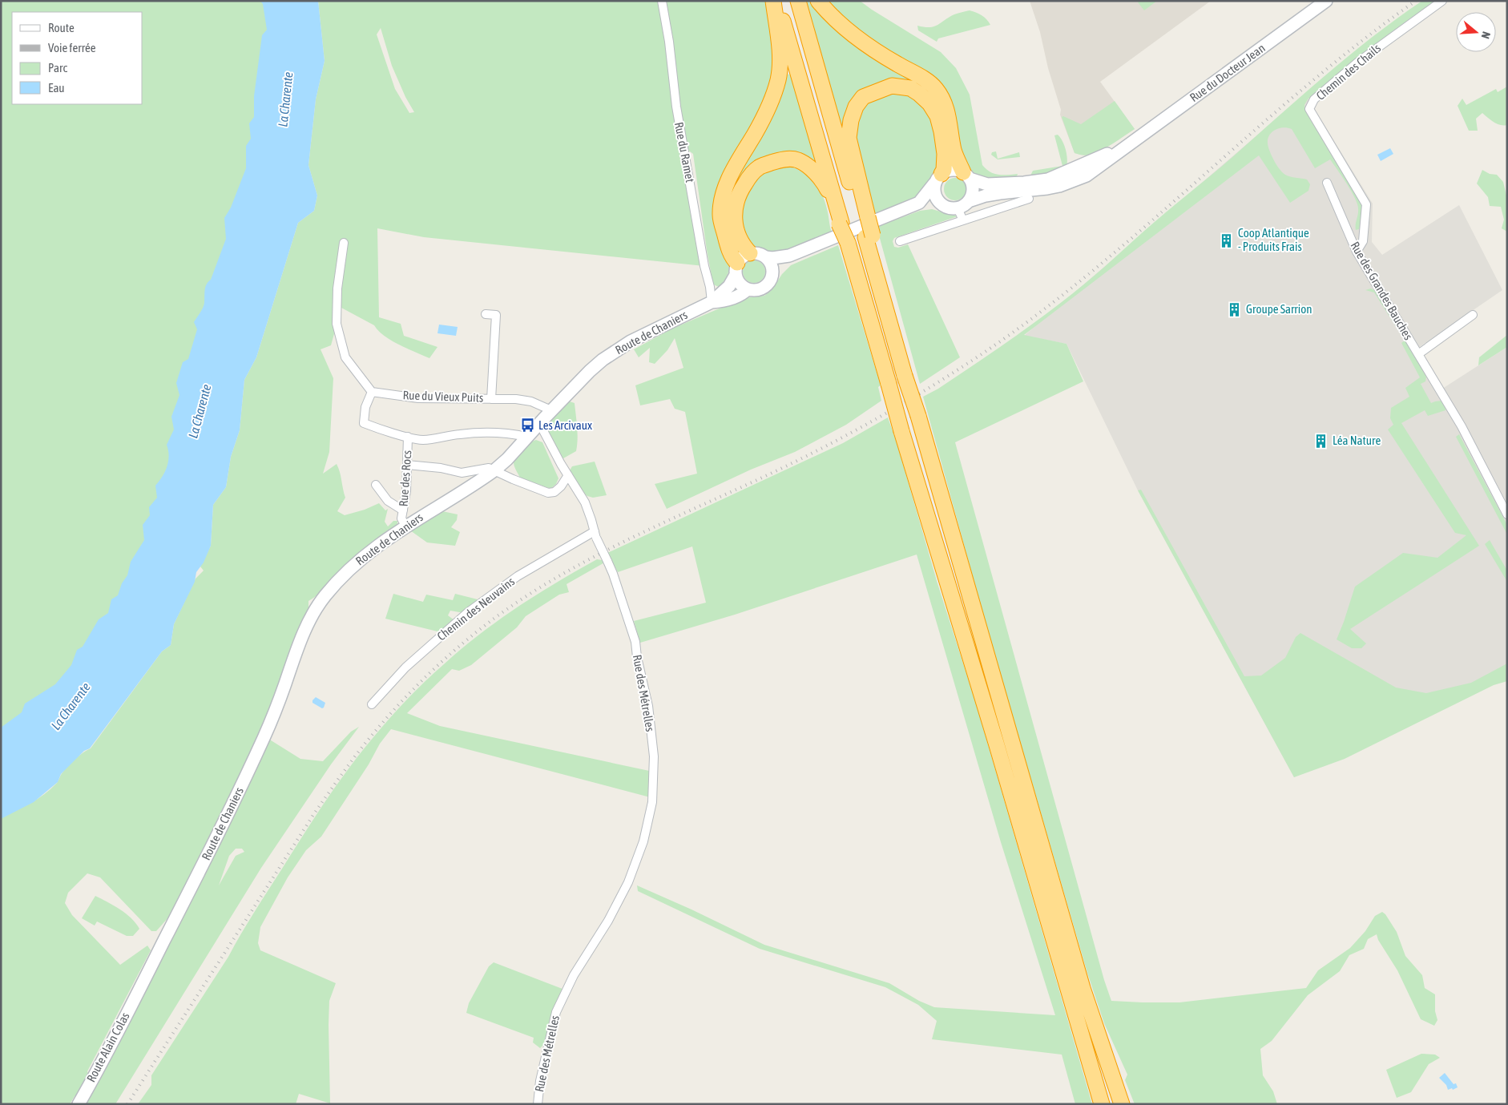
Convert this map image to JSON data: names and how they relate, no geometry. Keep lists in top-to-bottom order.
{
  "streets": {
    "street": [
      "Chemin des Chails",
      "Rue du Docteur Jean",
      "Rue du Ramet",
      "Rue des Grandes Bauches",
      "Route de Chaniers",
      "Rue du Vieux Puits",
      "Rue des Rocs",
      "Chemin des Neuvains",
      "Rue des Métrelles",
      "Route Alain Colas"
    ]
  },
  "crossings": [
    ["Chemin des Chails", "Rue des Grandes Bauches"],
    ["Rue du Ramet", "Route de Chaniers"],
    ["Route de Chaniers", "Rue du Vieux Puits"],
    ["Route de Chaniers", "Rue des Rocs"],
    ["Route de Chaniers", "Rue des Métrelles"],
    ["Route de Chaniers", "Route Alain Colas"],
    ["Rue du Vieux Puits", "Rue des Rocs"],
    ["Chemin des Neuvains", "Rue des Métrelles"]
  ],
  "water": ["La Charente"],
  "places": {
    "building": ["Coop Atlantique - Produits Frais", "Groupe Sarrion", "Léa Nature"],
    "bus stop": ["Les Arcivaux"]
  },
  "legend": [
    "Route",
    "Voie ferrée",
    "Parc",
    "Eau"
  ],
  "north": "right"
}
